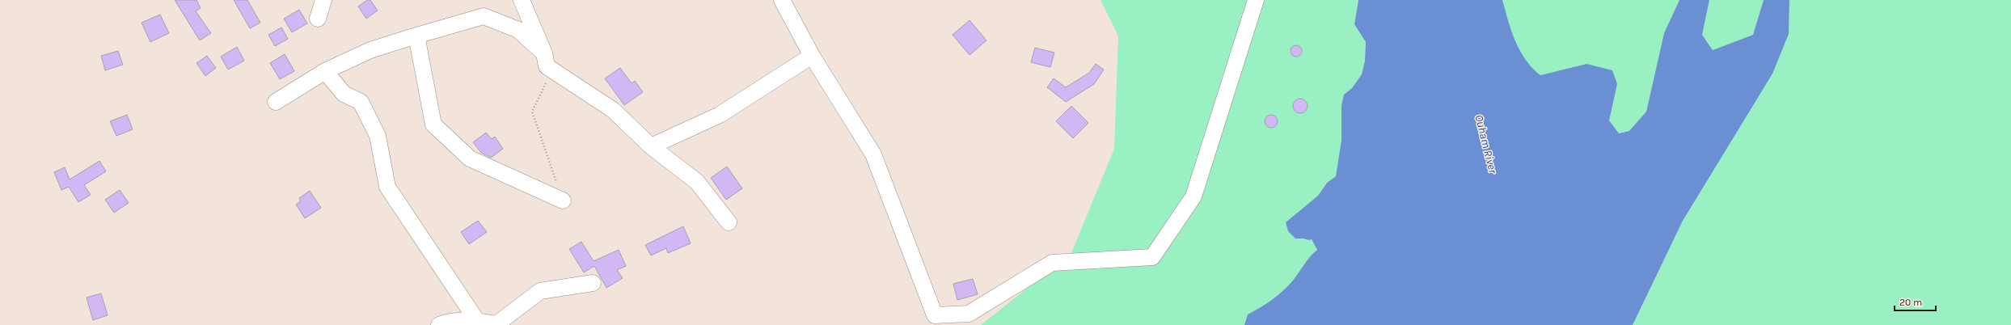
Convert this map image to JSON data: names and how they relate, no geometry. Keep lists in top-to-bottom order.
{
  "water": ["Ouham River"],
  "scale_bar": "20 m"
}
